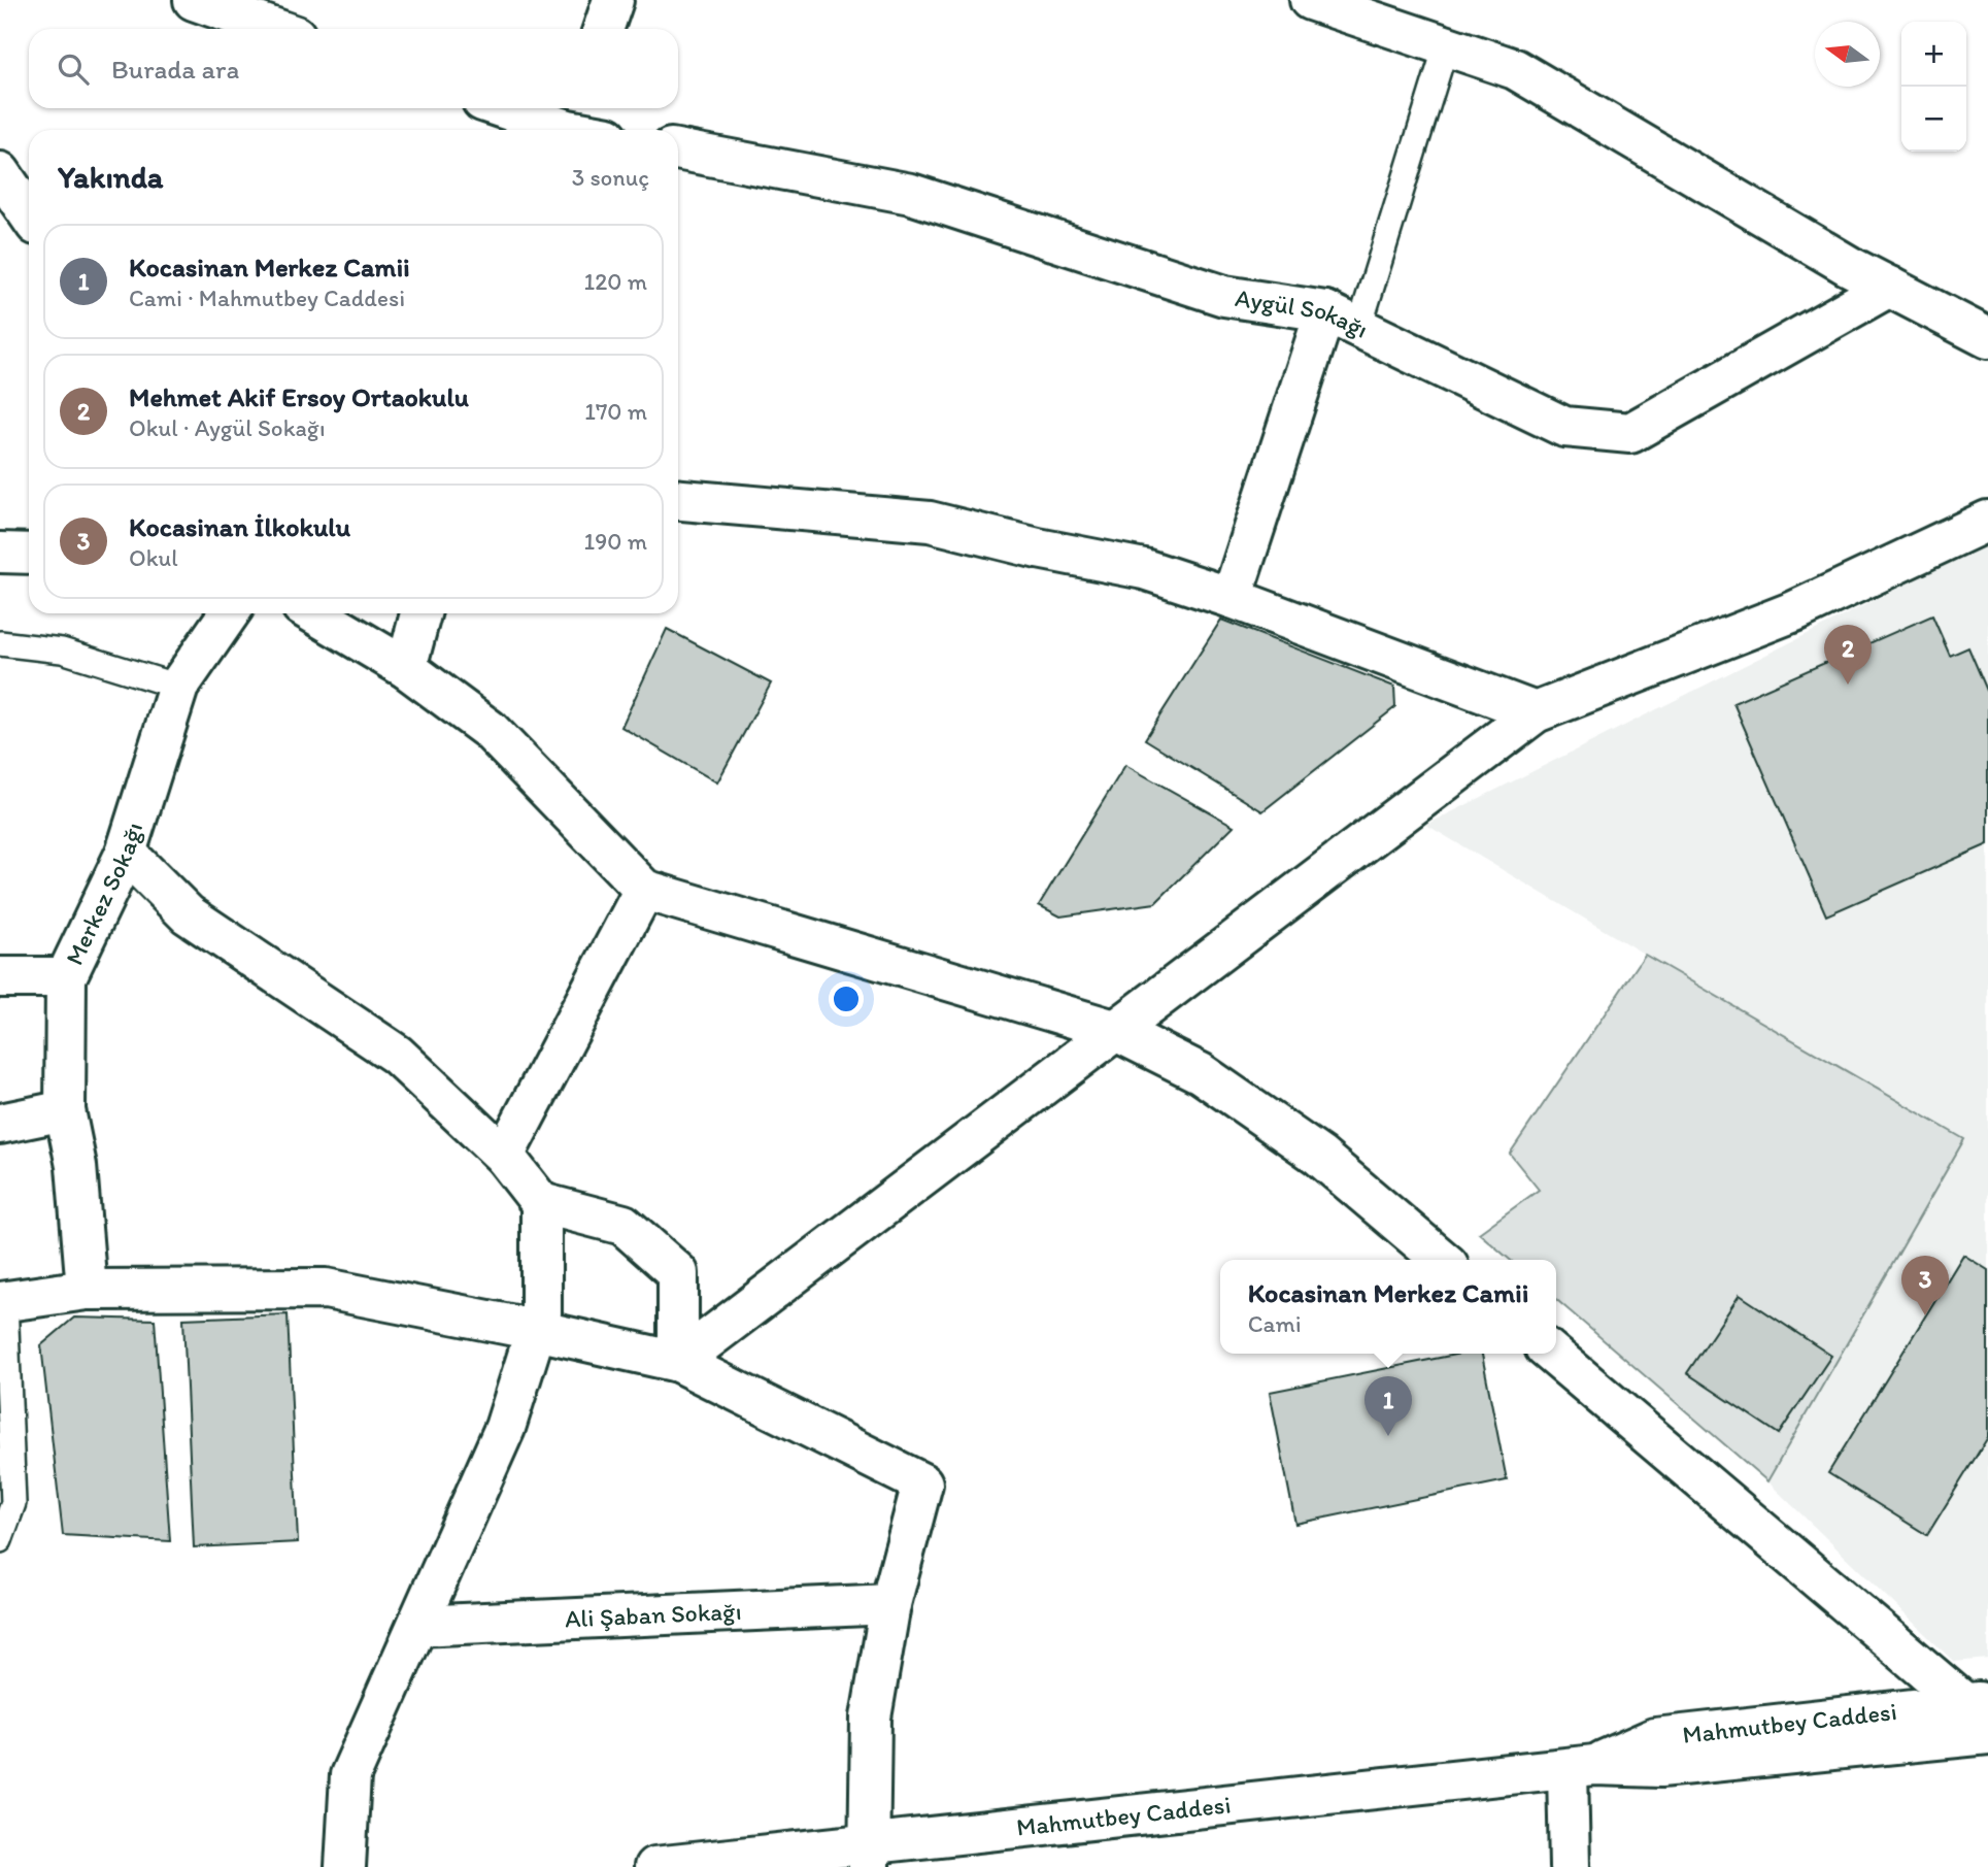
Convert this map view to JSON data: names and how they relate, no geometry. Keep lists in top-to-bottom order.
{
  "streets": {
    "street": [
      "Aygül Sokağı",
      "Merkez Sokağı",
      "Ali Şaban Sokağı",
      "Mahmutbey Caddesi"
    ]
  },
  "north": "left",
  "page": {
    "map_buttons": ["+", "−"],
    "search": "Burada ara",
    "heading": ["Yakında", "3 sonuç"],
    "list": [
      {
        "mark": "1",
        "name": "Kocasinan Merkez Camii",
        "note": "Cami · Mahmutbey Caddesi",
        "value": "120 m"
      },
      {
        "mark": "2",
        "name": "Mehmet Akif Ersoy Ortaokulu",
        "note": "Okul · Aygül Sokağı",
        "value": "170 m"
      },
      {
        "mark": "3",
        "name": "Kocasinan İlkokulu",
        "note": "Okul",
        "value": "190 m"
      }
    ],
    "pins": ["2", "3", "1"],
    "popup": ["Kocasinan Merkez Camii", "Cami"]
  }
}
